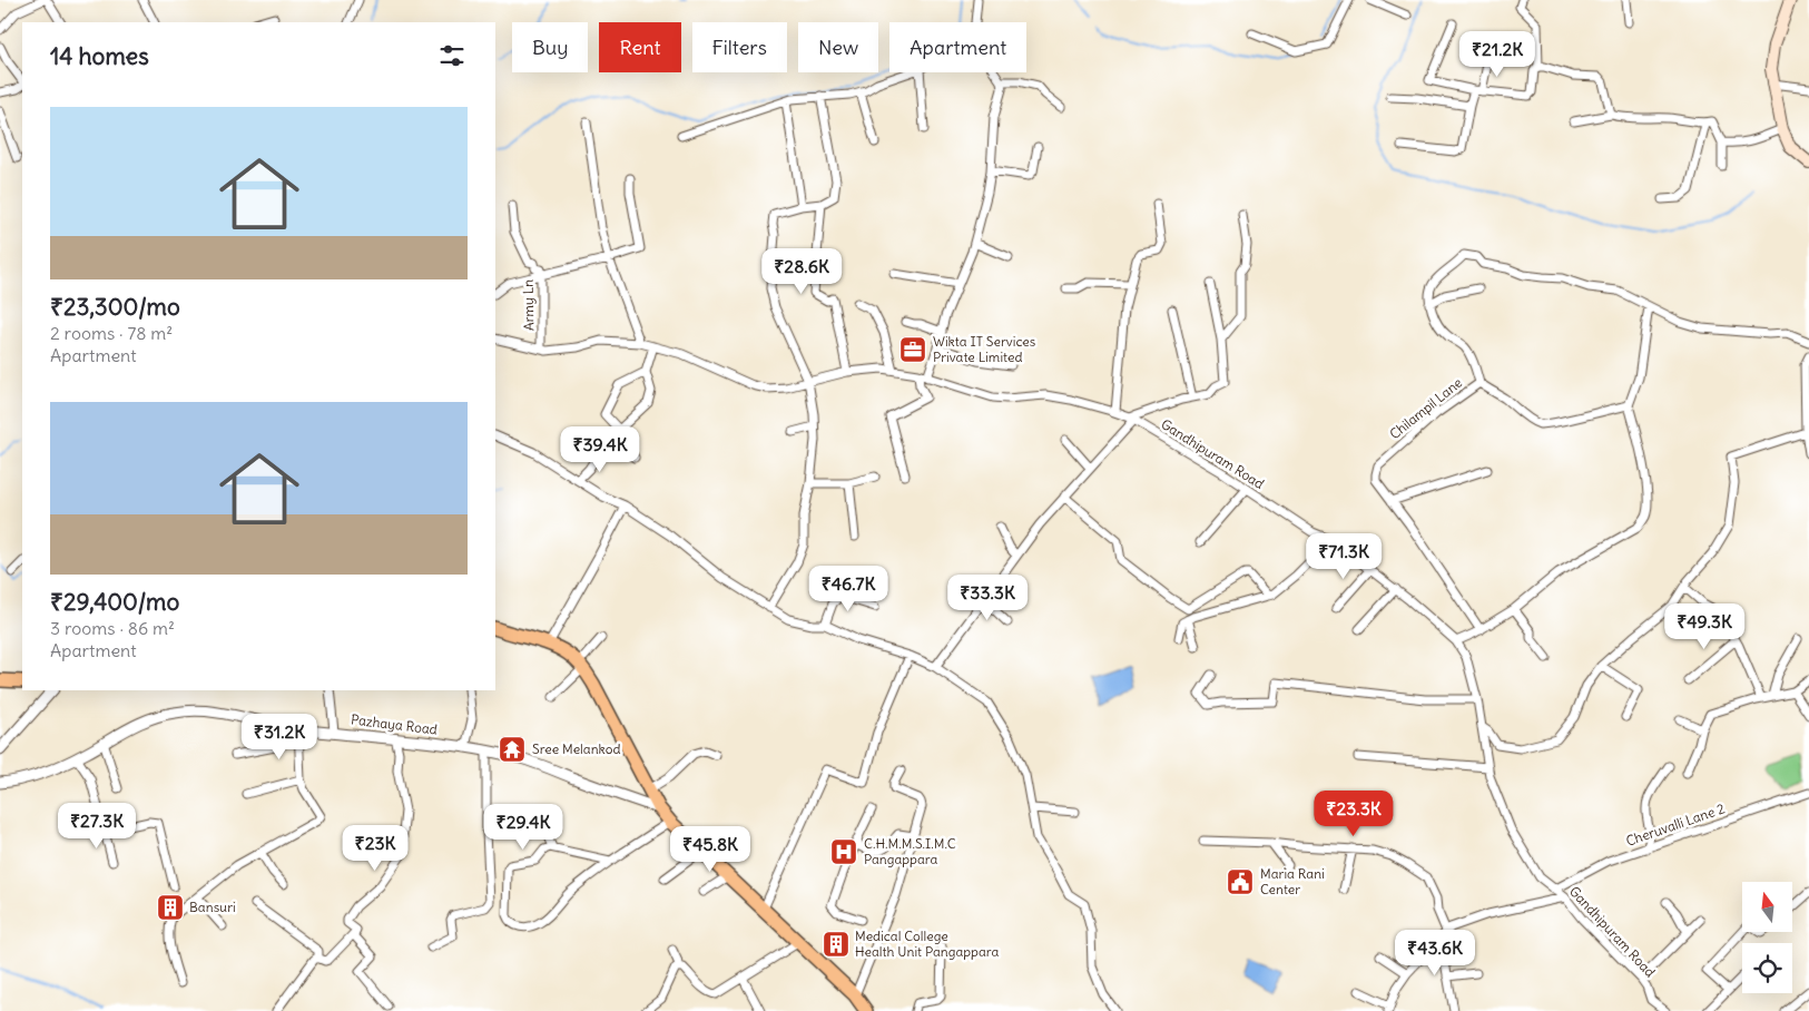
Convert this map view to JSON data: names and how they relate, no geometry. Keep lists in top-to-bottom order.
{
  "streets": {
    "street": [
      "Army Ln",
      "Chilampil Lane",
      "Gandhipuram Road",
      "Pazhaya Road",
      "Cheruvalli Lane 2"
    ]
  },
  "crossings": [
    ["Army Ln", "Gandhipuram Road"],
    ["Gandhipuram Road", "Cheruvalli Lane 2"]
  ],
  "places": {
    "office": ["Wikta IT Services Private Limited"],
    "temple": ["Sree Melankod"],
    "hospital": ["C.H.M.M.S.I.M.C Pangappara"],
    "public building": ["Maria Rani Center"],
    "building": ["Bansuri", "Medical College Health Unit Pangappara"]
  },
  "north": "top",
  "page": {
    "chip": [
      "Buy",
      "Rent",
      "Filters",
      "New",
      "Apartment"
    ],
    "heading": "14 homes",
    "price": [
      "₹21.2K",
      "₹28.6K",
      "₹39.4K",
      "₹71.3K",
      "₹46.7K",
      "₹33.3K",
      "₹49.3K",
      "₹31.2K",
      "₹23.3K",
      "₹27.3K",
      "₹29.4K",
      "₹23K",
      "₹45.8K",
      "₹43.6K"
    ],
    "list": [
      {
        "name": "₹23,300/mo",
        "note": "2 rooms · 78 m² · Apartment"
      },
      {
        "name": "₹29,400/mo",
        "note": "3 rooms · 86 m² · Apartment"
      }
    ]
  }
}
